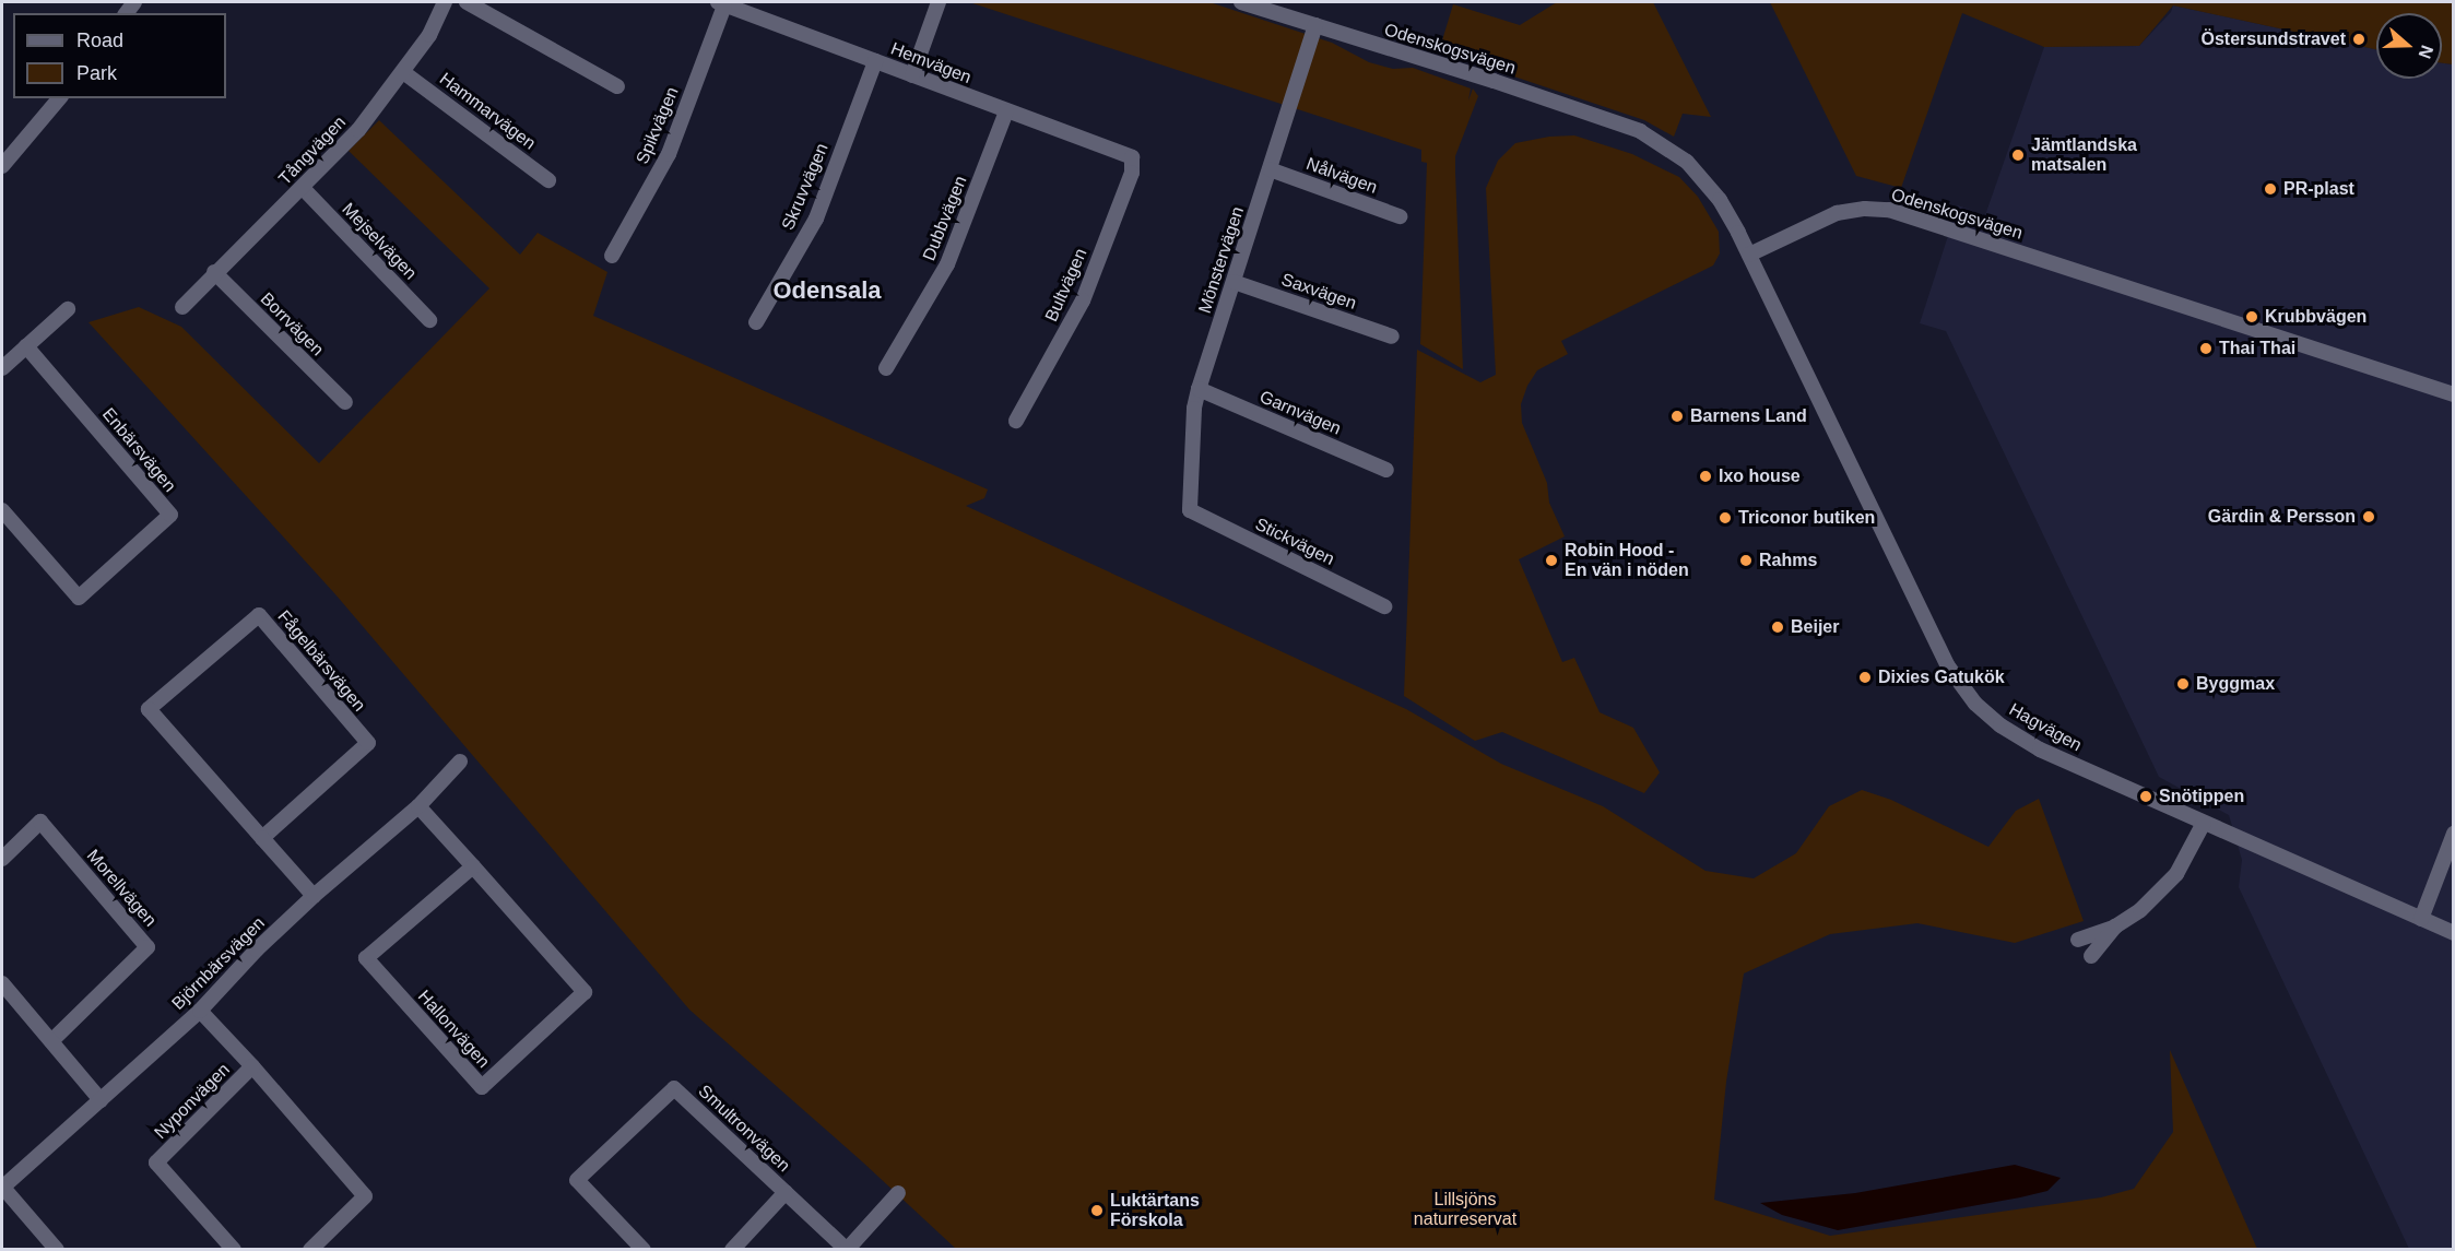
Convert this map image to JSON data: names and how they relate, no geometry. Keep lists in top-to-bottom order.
{
  "streets": {
    "street": [
      "Odenskogsvägen",
      "Hemvägen",
      "Hammarvägen",
      "Spikvägen",
      "Tångvägen",
      "Nålvägen",
      "Skruvvägen",
      "Dubbvägen",
      "Mejselvägen",
      "Mönstervägen",
      "Bultvägen",
      "Saxvägen",
      "Borrvägen",
      "Garnvägen",
      "Enbärsvägen",
      "Stickvägen",
      "Fågelbärsvägen",
      "Hagvägen",
      "Morellvägen",
      "Björnbärsvägen",
      "Hallonvägen",
      "Nyponvägen",
      "Smultronvägen"
    ]
  },
  "crossings": [
    ["Odenskogsvägen", "Mönstervägen"],
    ["Odenskogsvägen", "Hagvägen"],
    ["Hemvägen", "Spikvägen"],
    ["Hemvägen", "Skruvvägen"],
    ["Hemvägen", "Dubbvägen"],
    ["Hemvägen", "Bultvägen"],
    ["Hammarvägen", "Tångvägen"],
    ["Tångvägen", "Mejselvägen"],
    ["Tångvägen", "Borrvägen"],
    ["Nålvägen", "Mönstervägen"],
    ["Mönstervägen", "Saxvägen"],
    ["Mönstervägen", "Garnvägen"],
    ["Mönstervägen", "Stickvägen"],
    ["Fågelbärsvägen", "Björnbärsvägen"],
    ["Björnbärsvägen", "Hallonvägen"],
    ["Björnbärsvägen", "Nyponvägen"]
  ],
  "districts": ["Odensala"],
  "parks": ["Lillsjöns naturreservat"],
  "places": [
    "Östersundstravet",
    "Jämtlandska matsalen",
    "PR-plast",
    "Krubbvägen",
    "Thai Thai",
    "Barnens Land",
    "Ixo house",
    "Gärdin & Persson",
    "Triconor butiken",
    "Robin Hood - En vän i nöden",
    "Rahms",
    "Beijer",
    "Dixies Gatukök",
    "Byggmax",
    "Snötippen",
    "Luktärtans Förskola"
  ],
  "legend": ["Road", "Park"],
  "north": "right"
}
